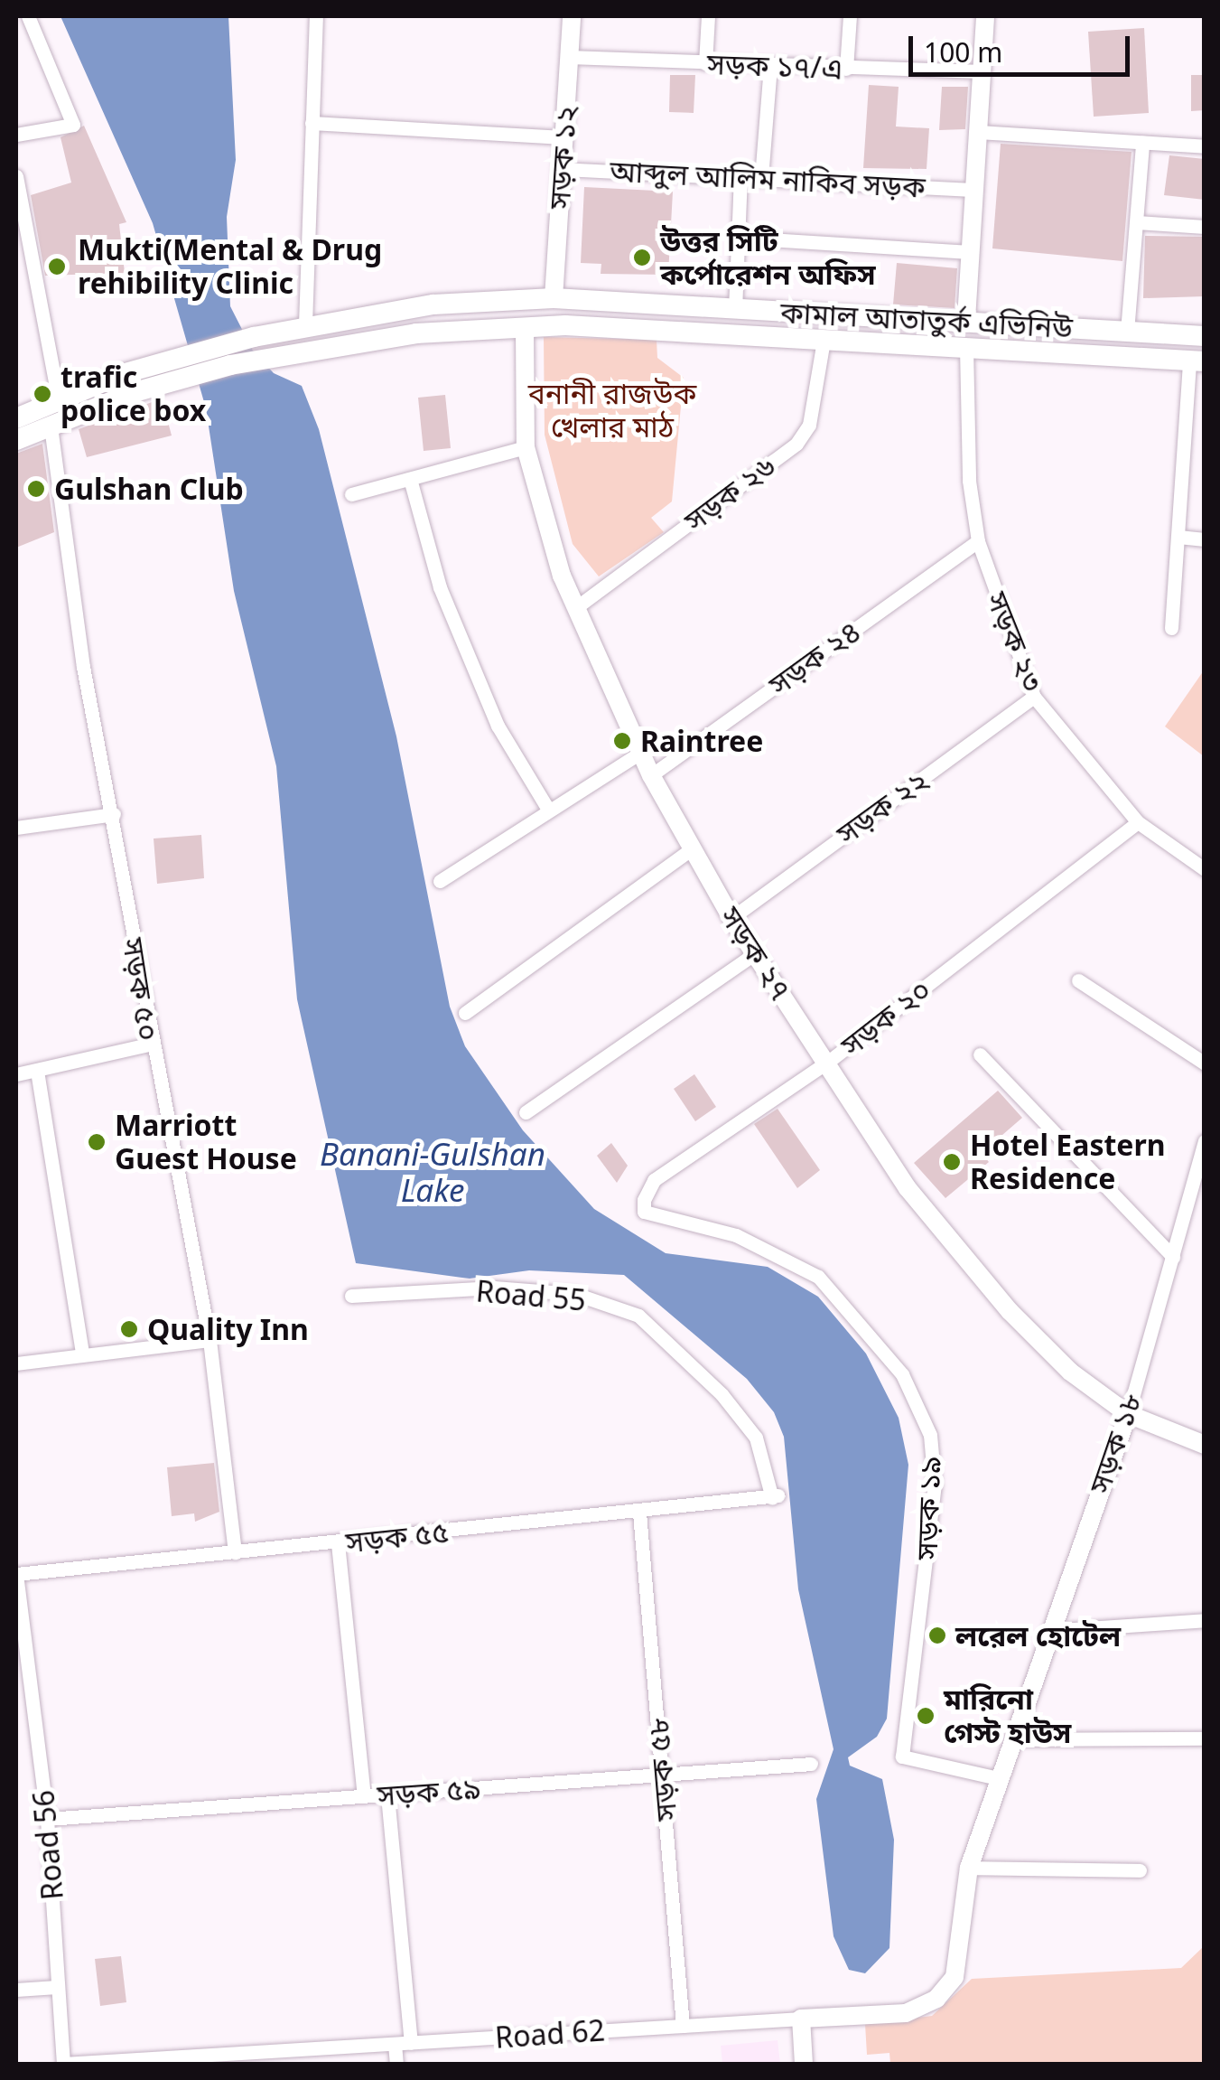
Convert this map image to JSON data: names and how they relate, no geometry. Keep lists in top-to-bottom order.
{
  "streets": {
    "main road": ["কামাল আতাতুর্ক এভিনিউ"],
    "street": [
      "সড়ক ১৭/এ",
      "সড়ক ১২",
      "আব্দুল আলিম নাকিব সড়ক",
      "সড়ক ২৬",
      "সড়ক ২৩",
      "সড়ক ২৪",
      "সড়ক ২২",
      "সড়ক ২৭",
      "সড়ক ৫০",
      "সড়ক ২০",
      "Road 55",
      "সড়ক ১৮",
      "সড়ক ১৯",
      "সড়ক ৫৫",
      "সড়ক ৫৮",
      "সড়ক ৫৯",
      "Road 56",
      "Road 62"
    ]
  },
  "crossings": [
    ["সড়ক ১৭/এ", "সড়ক ১২"],
    ["সড়ক ১২", "আব্দুল আলিম নাকিব সড়ক"],
    ["সড়ক ১২", "কামাল আতাতুর্ক এভিনিউ"],
    ["কামাল আতাতুর্ক এভিনিউ", "সড়ক ২৬"],
    ["কামাল আতাতুর্ক এভিনিউ", "সড়ক ২৩"],
    ["কামাল আতাতুর্ক এভিনিউ", "সড়ক ২৭"],
    ["কামাল আতাতুর্ক এভিনিউ", "সড়ক ৫০"],
    ["সড়ক ২৬", "সড়ক ২৭"],
    ["সড়ক ২৩", "সড়ক ২৪"],
    ["সড়ক ২৩", "সড়ক ২২"],
    ["সড়ক ২৩", "সড়ক ২০"],
    ["সড়ক ২৪", "সড়ক ২৭"],
    ["সড়ক ২২", "সড়ক ২৭"],
    ["সড়ক ২৭", "সড়ক ২০"],
    ["সড়ক ২৭", "সড়ক ১৮"],
    ["সড়ক ৫০", "সড়ক ৫৫"],
    ["সড়ক ২০", "সড়ক ১৯"],
    ["Road 55", "সড়ক ৫৫"],
    ["সড়ক ১৮", "সড়ক ১৯"],
    ["সড়ক ১৮", "Road 62"],
    ["সড়ক ৫৫", "সড়ক ৫৮"],
    ["সড়ক ৫৫", "Road 56"],
    ["সড়ক ৫৮", "সড়ক ৫৯"],
    ["সড়ক ৫৮", "Road 62"],
    ["সড়ক ৫৯", "Road 56"],
    ["Road 56", "Road 62"]
  ],
  "water": ["Banani-Gulshan Lake"],
  "parks": ["বনানী রাজউক খেলার মাঠ"],
  "places": [
    "উত্তর সিটি কর্পোরেশন অফিস",
    "Mukti(Mental & Drug rehibility Clinic",
    "trafic police box",
    "Gulshan Club",
    "Raintree",
    "Marriott Guest House",
    "Hotel Eastern Residence",
    "Quality Inn",
    "লরেল হোটেল",
    "মারিনো গেস্ট হাউস"
  ],
  "scale_bar": "100 m"
}
